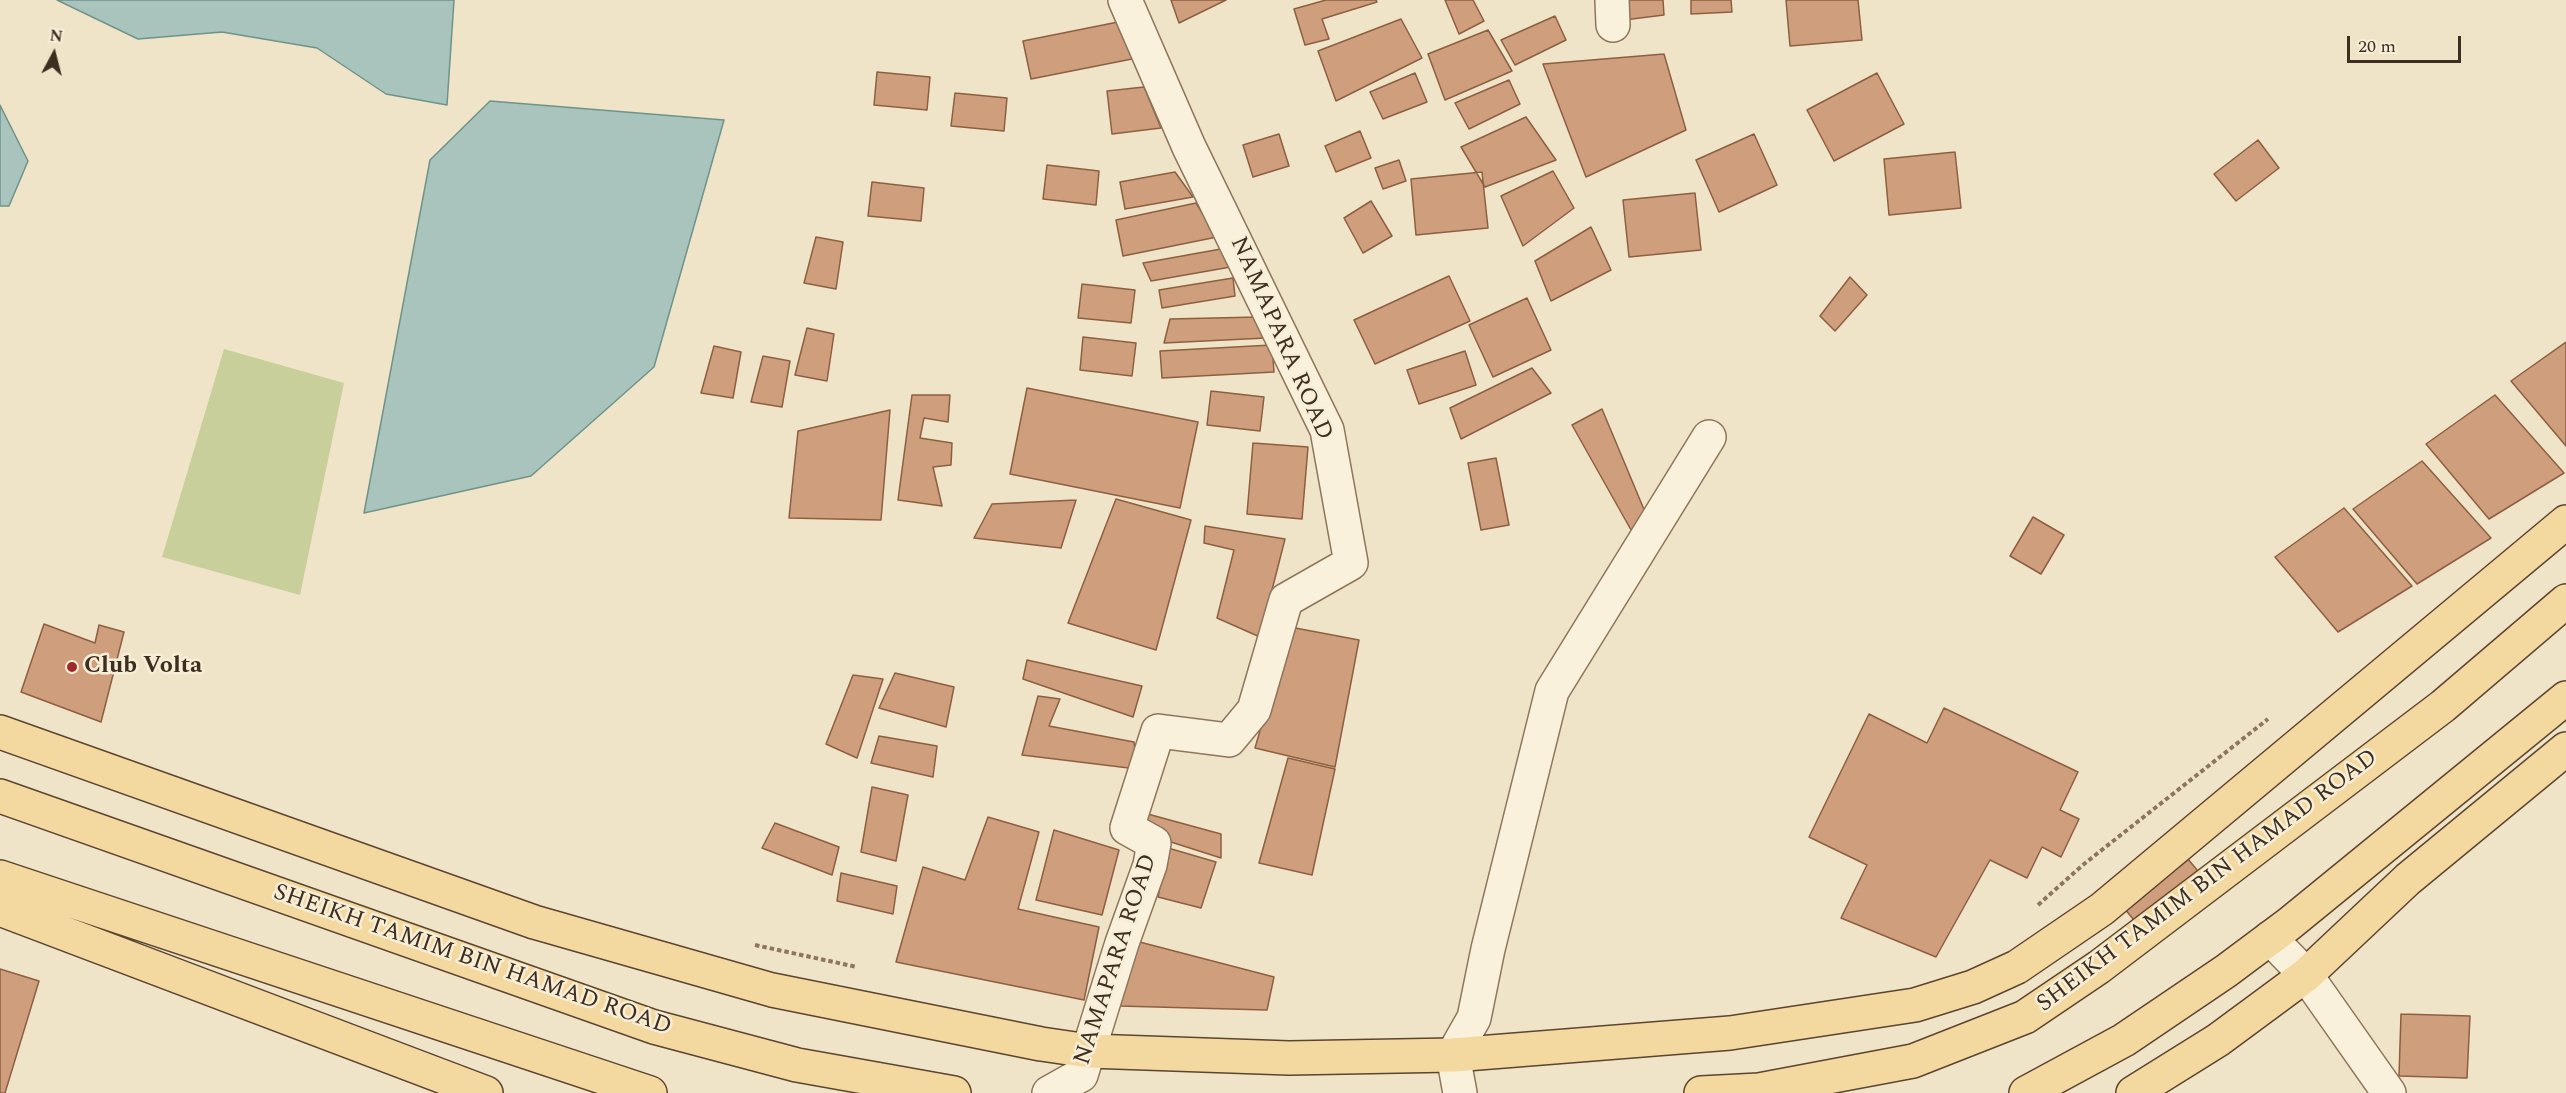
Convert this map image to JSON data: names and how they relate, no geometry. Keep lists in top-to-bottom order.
{
  "streets": {
    "main road": ["SHEIKH TAMIM BIN HAMAD ROAD"],
    "street": ["NAMAPARA ROAD"]
  },
  "places": ["Club Volta"],
  "scale_bar": "20 m",
  "north": "top"
}
